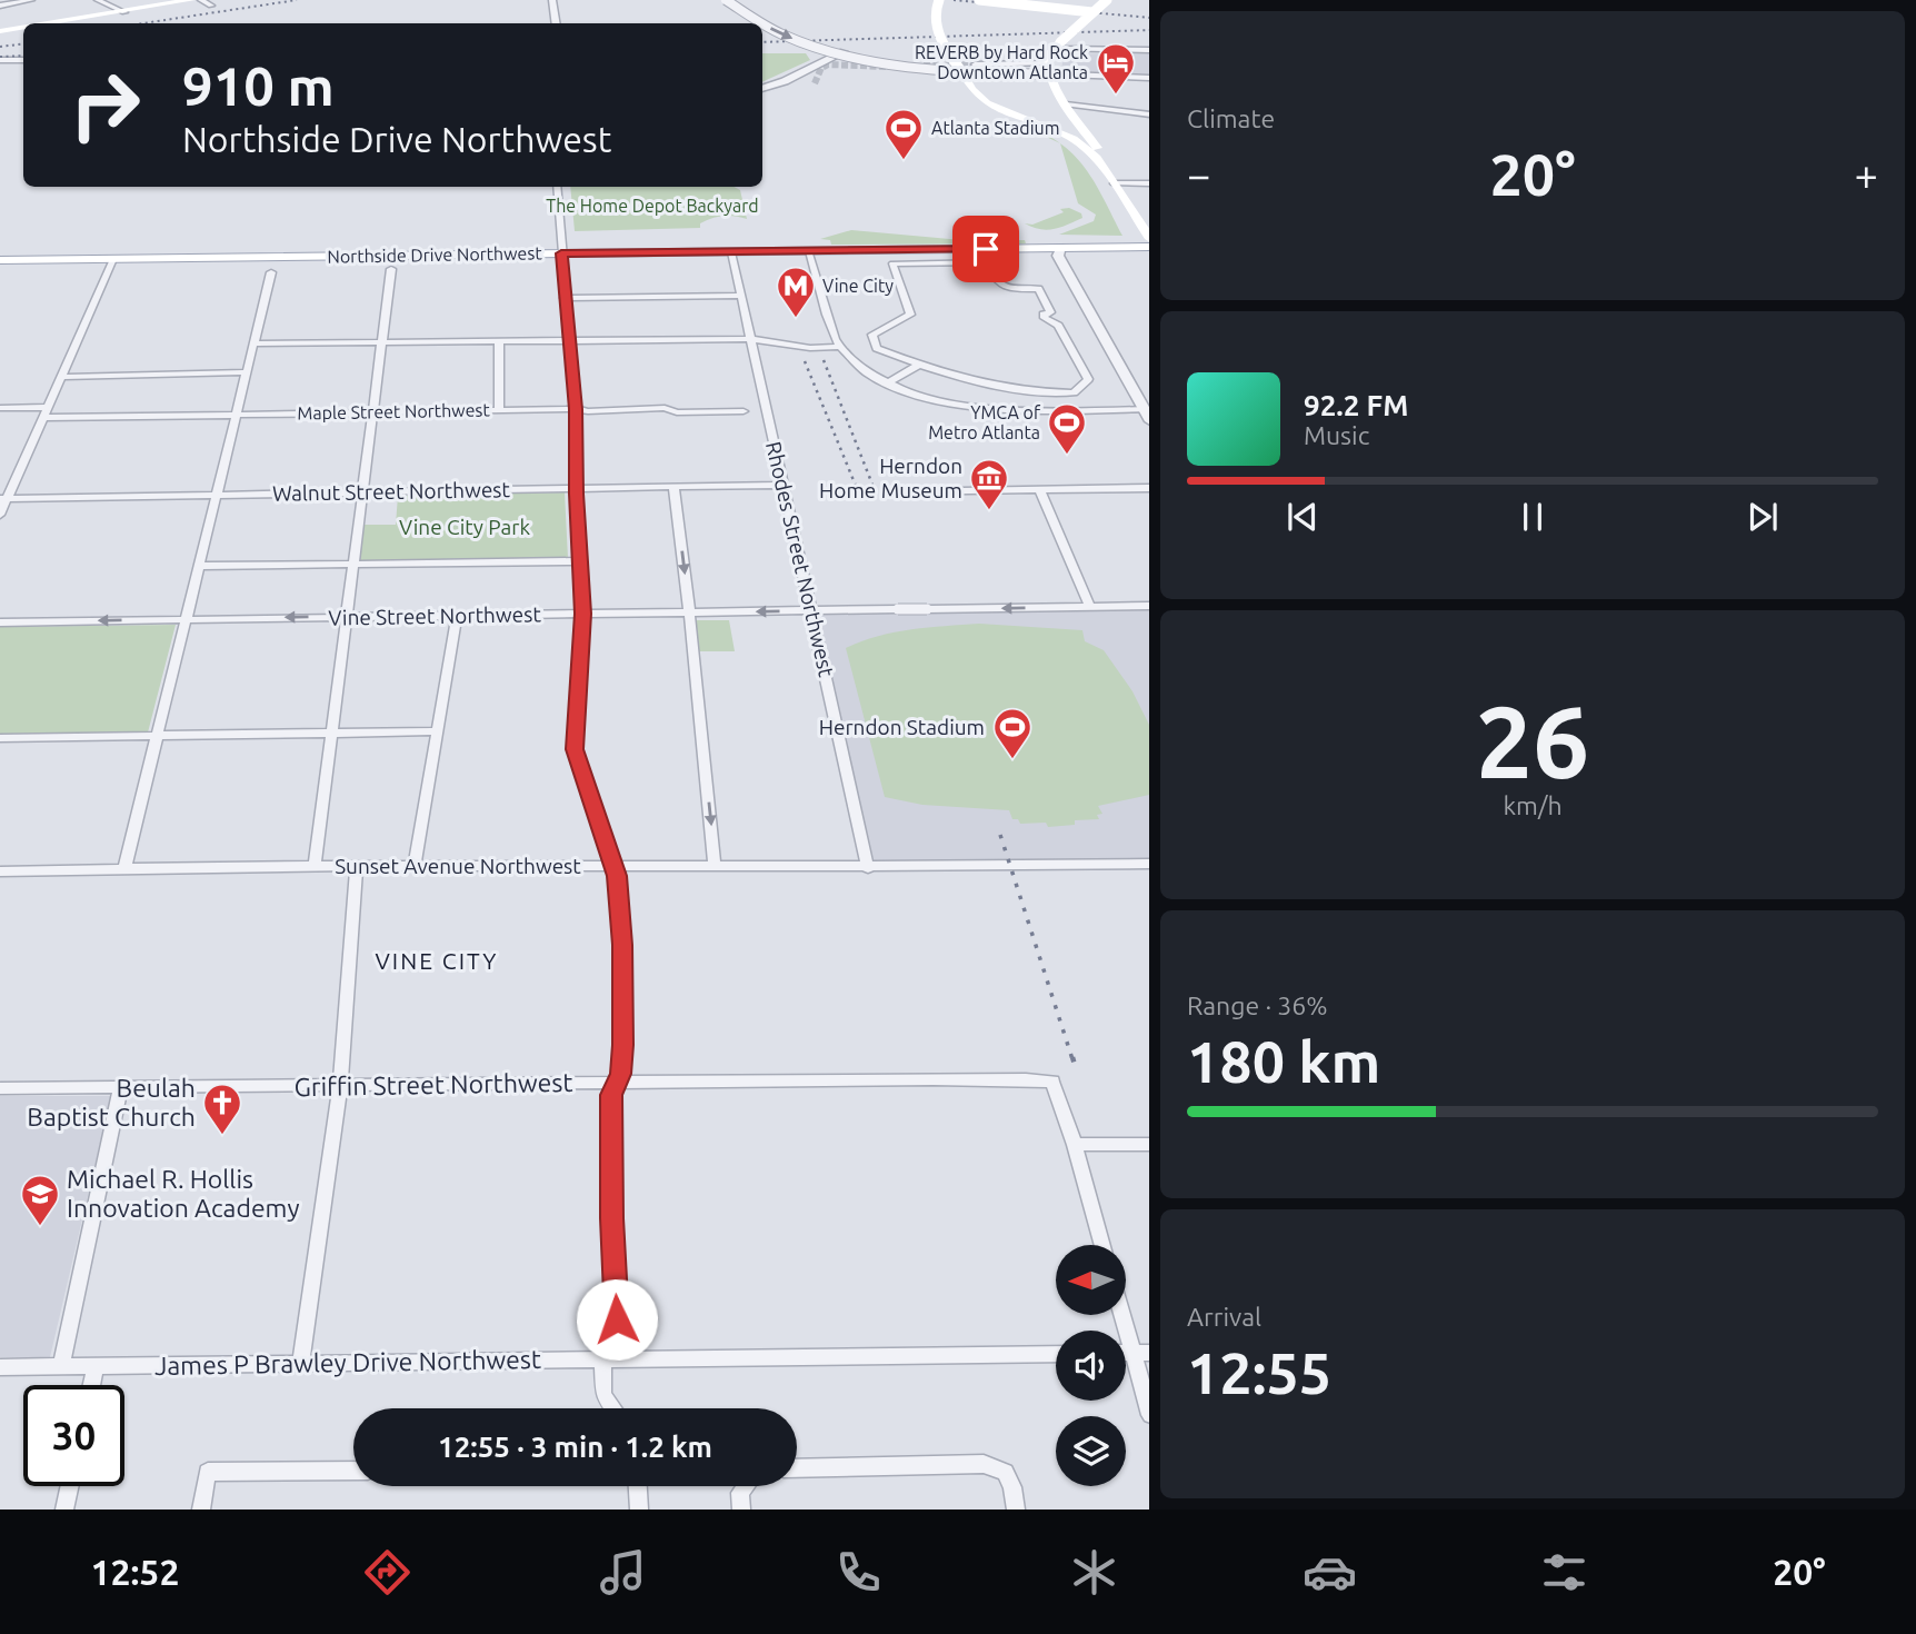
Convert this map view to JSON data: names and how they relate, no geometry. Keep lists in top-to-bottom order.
{
  "streets": {
    "main road": ["Northside Drive Northwest"],
    "street": [
      "Maple Street Northwest",
      "Walnut Street Northwest",
      "Rhodes Street Northwest",
      "Vine Street Northwest",
      "Sunset Avenue Northwest",
      "Griffin Street Northwest",
      "James P Brawley Drive Northwest"
    ]
  },
  "crossings": [
    ["Northside Drive Northwest", "Rhodes Street Northwest"],
    ["Walnut Street Northwest", "Rhodes Street Northwest"],
    ["Rhodes Street Northwest", "Vine Street Northwest"],
    ["Rhodes Street Northwest", "Sunset Avenue Northwest"]
  ],
  "one_way": ["Vine Street Northwest"],
  "districts": ["VINE CITY"],
  "parks": ["The Home Depot Backyard", "Vine City Park"],
  "places": {
    "hotel": ["REVERB by Hard Rock Downtown Atlanta"],
    "sports": ["Atlanta Stadium", "YMCA of Metro Atlanta", "Herndon Stadium"],
    "metro station": ["Vine City"],
    "museum": ["Herndon Home Museum"],
    "church": ["Beulah Baptist Church"],
    "school or university": ["Michael R. Hollis Innovation Academy"]
  },
  "north": "left",
  "page": {
    "tile": [
      "Climate",
      ["26", "km/h"],
      ["Range · 36%", "180 km"],
      ["Arrival", "12:55"]
    ],
    "turn": ["910 m", "Northside Drive Northwest"],
    "heat": ["−", "20°", "+"],
    "song": ["92.2 FM", "Music"],
    "limit": "30",
    "trip": "12:55 · 3 min · 1.2 km",
    "tabs": ["12:52", "20°"]
  }
}
